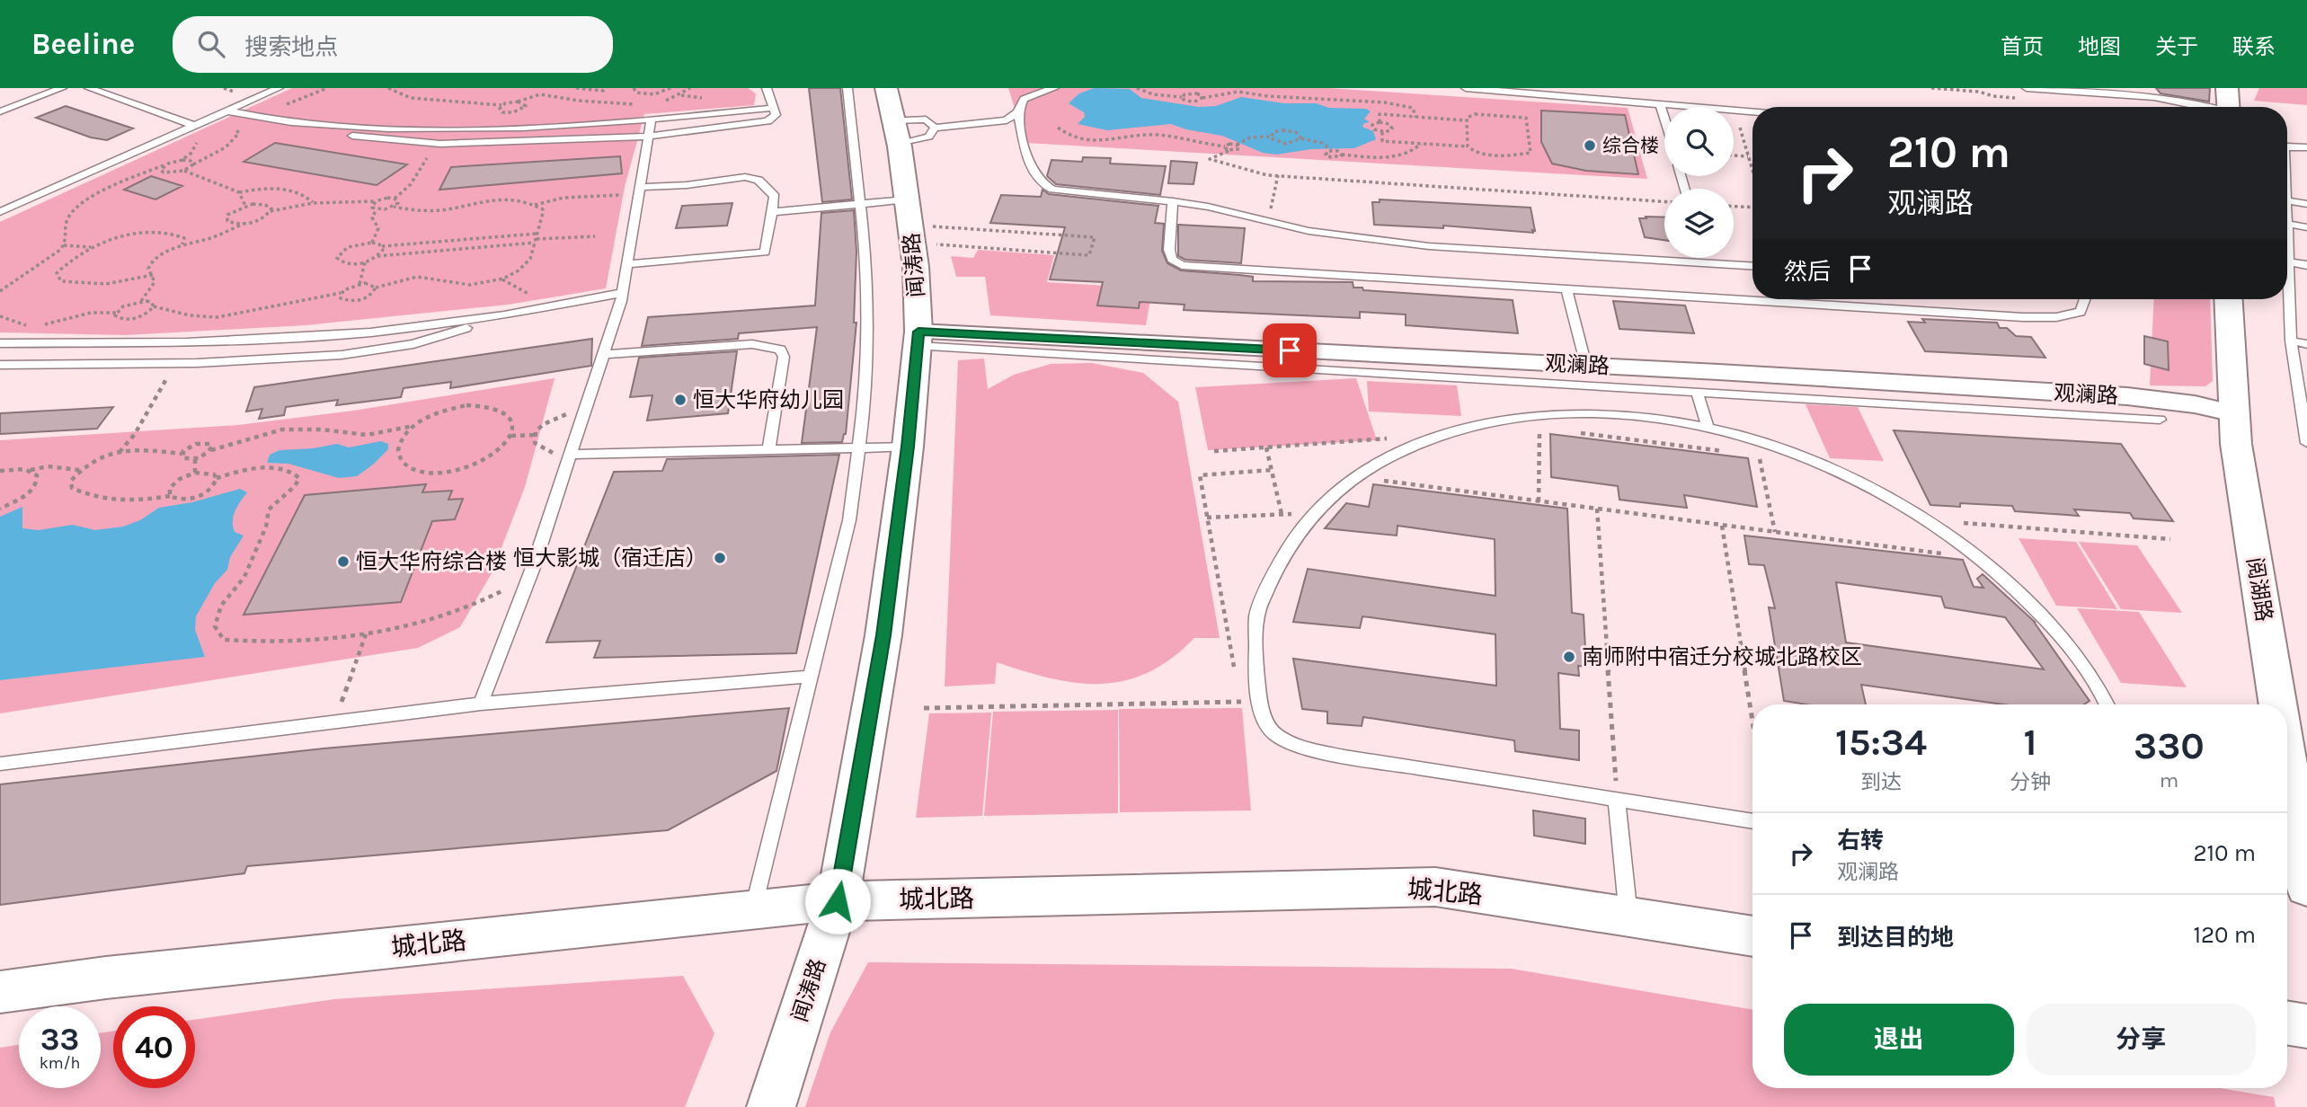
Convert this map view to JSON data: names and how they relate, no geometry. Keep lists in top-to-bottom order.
{
  "streets": {
    "street": [
      "闻涛路",
      "观澜路",
      "阅湖路",
      "城北路"
    ]
  },
  "crossings": [
    ["闻涛路", "观澜路"],
    ["闻涛路", "城北路"],
    ["观澜路", "阅湖路"]
  ],
  "places": [
    "综合楼",
    "恒大华府幼儿园",
    "恒大影城（宿迁店）",
    "恒大华府综合楼",
    "南师附中宿迁分校城北路校区"
  ],
  "page": {
    "header": "Beeline",
    "search": "搜索地点",
    "nav": [
      "首页",
      "地图",
      "关于",
      "联系"
    ],
    "turn": ["210 m", "观澜路"],
    "then": "然后",
    "eta": [
      "15:34",
      "到达",
      "1",
      "分钟",
      "330",
      "m"
    ],
    "list": [
      {
        "name": "右转",
        "note": "观澜路",
        "value": "210 m"
      },
      {
        "name": "到达目的地",
        "value": "120 m"
      }
    ],
    "buttons": ["退出", "分享"],
    "speed": "33 km/h",
    "limit": "40"
  }
}
